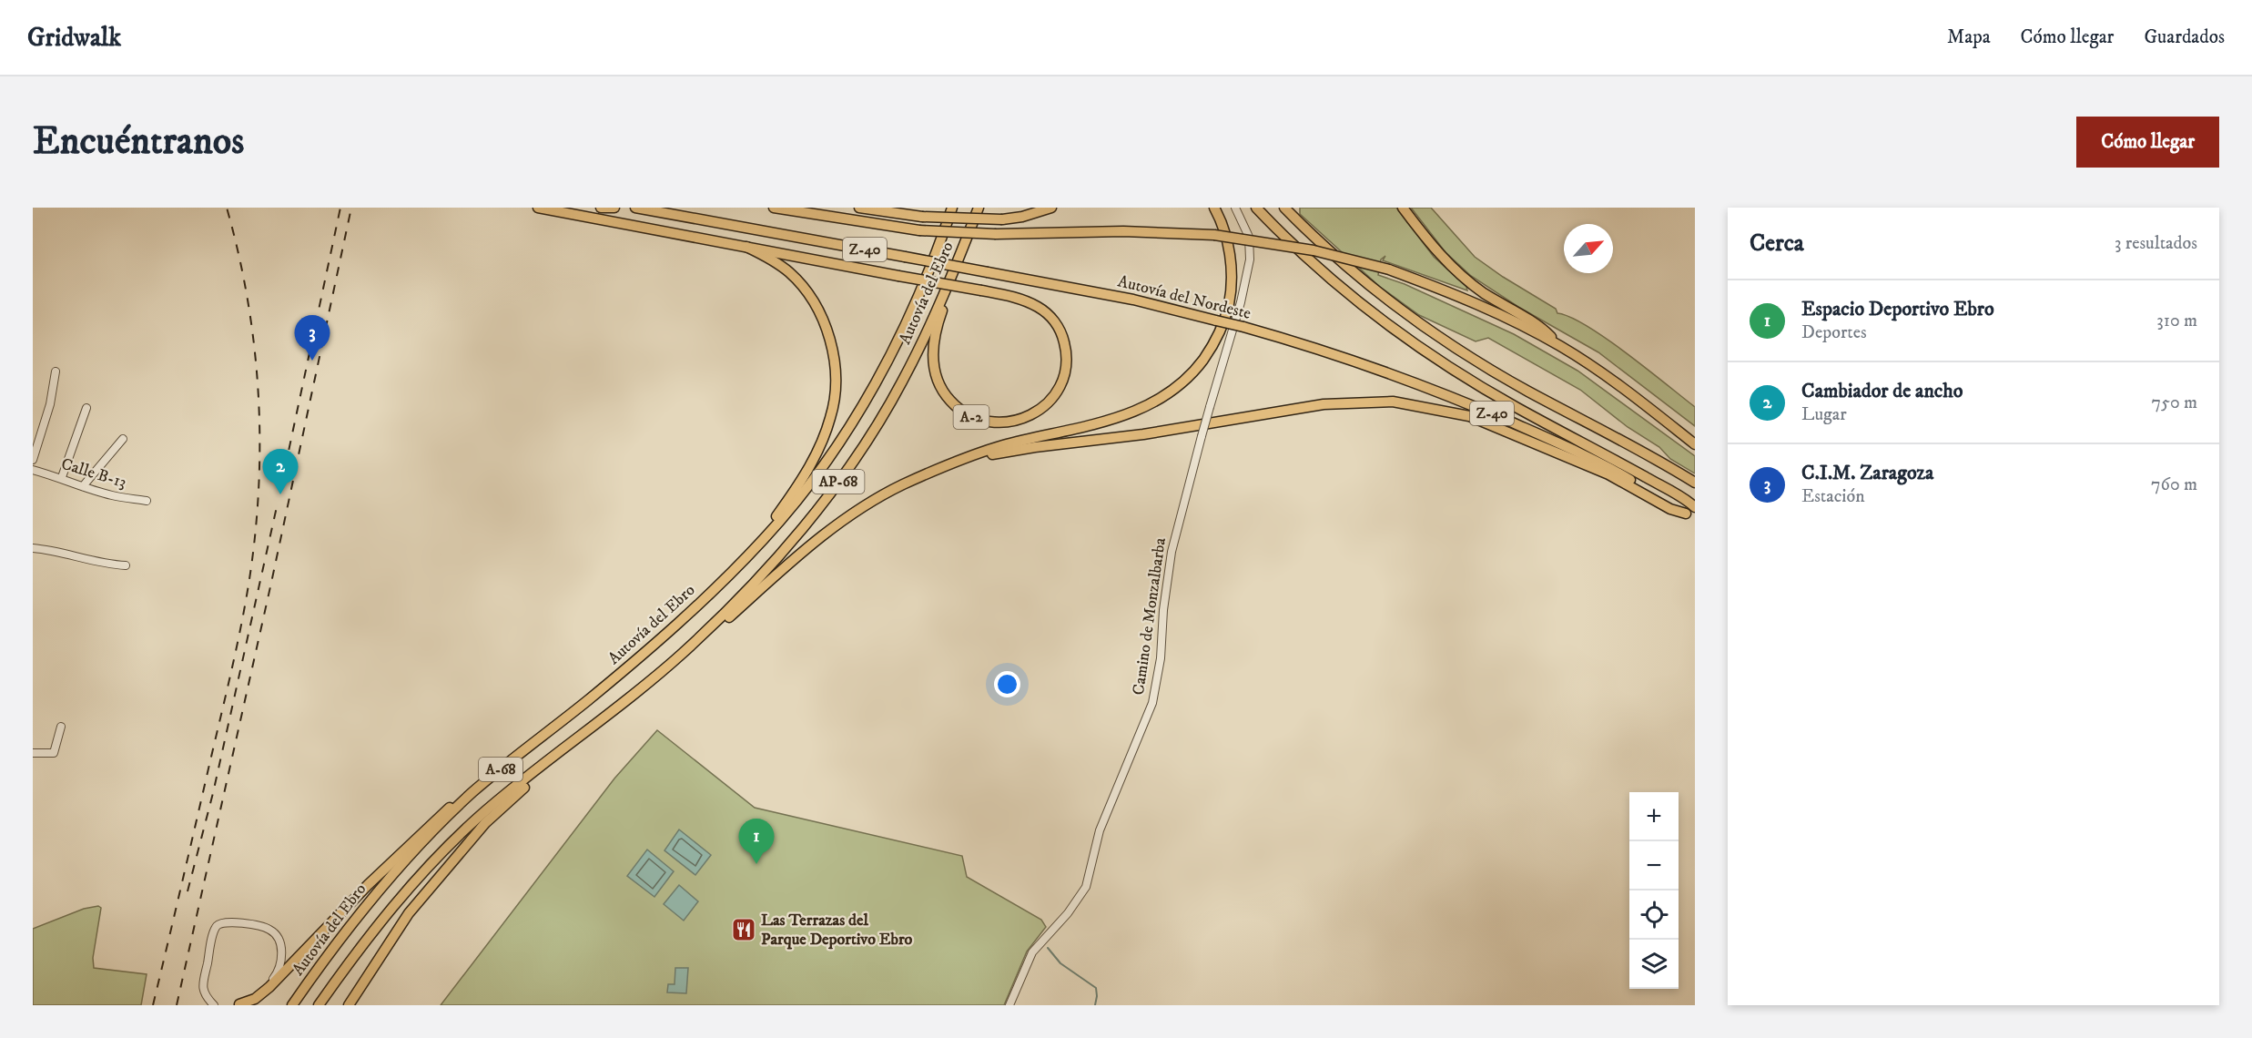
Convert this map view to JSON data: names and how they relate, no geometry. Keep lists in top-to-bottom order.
{
  "streets": {
    "highway": [
      "Z-40",
      "Autovía del Ebro",
      "Autovía del Nordeste",
      "A-2",
      "AP-68",
      "A-68"
    ],
    "street": ["Calle B-13", "Camino de Monzalbarba"]
  },
  "crossings": [
    ["Autovía del Ebro", "A-2"]
  ],
  "places": {
    "restaurant": ["Las Terrazas del Parque Deportivo Ebro"]
  },
  "north": "top right",
  "page": {
    "header": "Gridwalk",
    "nav": ["Mapa", "Cómo llegar", "Guardados"],
    "buttons": "Cómo llegar",
    "title": "Encuéntranos",
    "heading": ["Cerca", "3 resultados"],
    "list": [
      {
        "mark": "1",
        "name": "Espacio Deportivo Ebro",
        "note": "Deportes",
        "value": "310 m"
      },
      {
        "mark": "2",
        "name": "Cambiador de ancho",
        "note": "Lugar",
        "value": "750 m"
      },
      {
        "mark": "3",
        "name": "C.I.M. Zaragoza",
        "note": "Estación",
        "value": "760 m"
      }
    ],
    "pins": ["3", "2", "1"],
    "map_buttons": ["+", "−"]
  }
}
